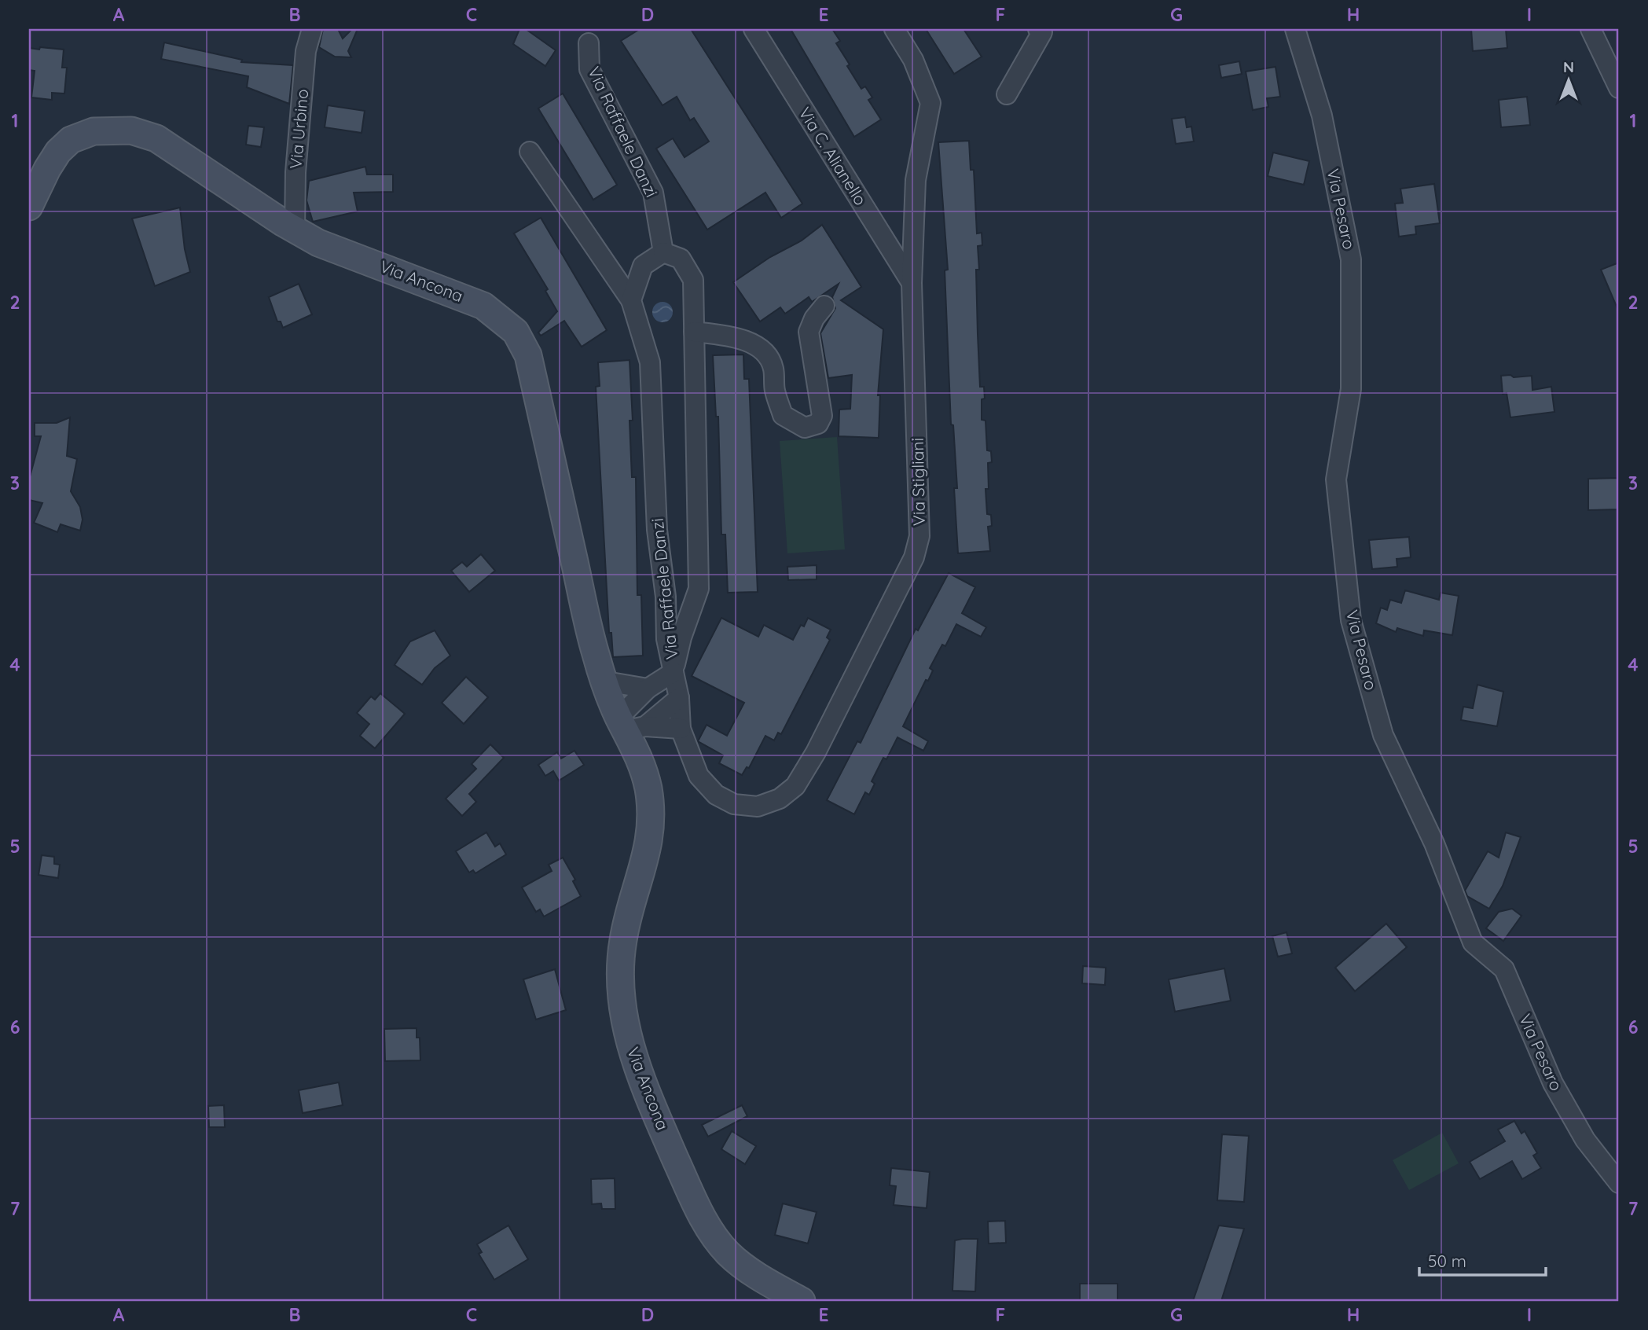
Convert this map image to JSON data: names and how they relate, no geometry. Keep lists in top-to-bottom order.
{
  "streets": {
    "street": [
      "Via Urbino",
      "Via Raffaele Danzi",
      "Via C. Alianello",
      "Via Pesaro",
      "Via Ancona",
      "Via Stigliani"
    ]
  },
  "crossings": [
    ["Via Urbino", "Via Ancona"],
    ["Via Raffaele Danzi", "Via Stigliani"],
    ["Via C. Alianello", "Via Stigliani"]
  ],
  "scale_bar": "50 m",
  "north": "top",
  "grid": {
    "columns": [
      "A",
      "B",
      "C",
      "D",
      "E",
      "F",
      "G",
      "H",
      "I"
    ],
    "rows": [
      "1",
      "2",
      "3",
      "4",
      "5",
      "6",
      "7"
    ]
  }
}
